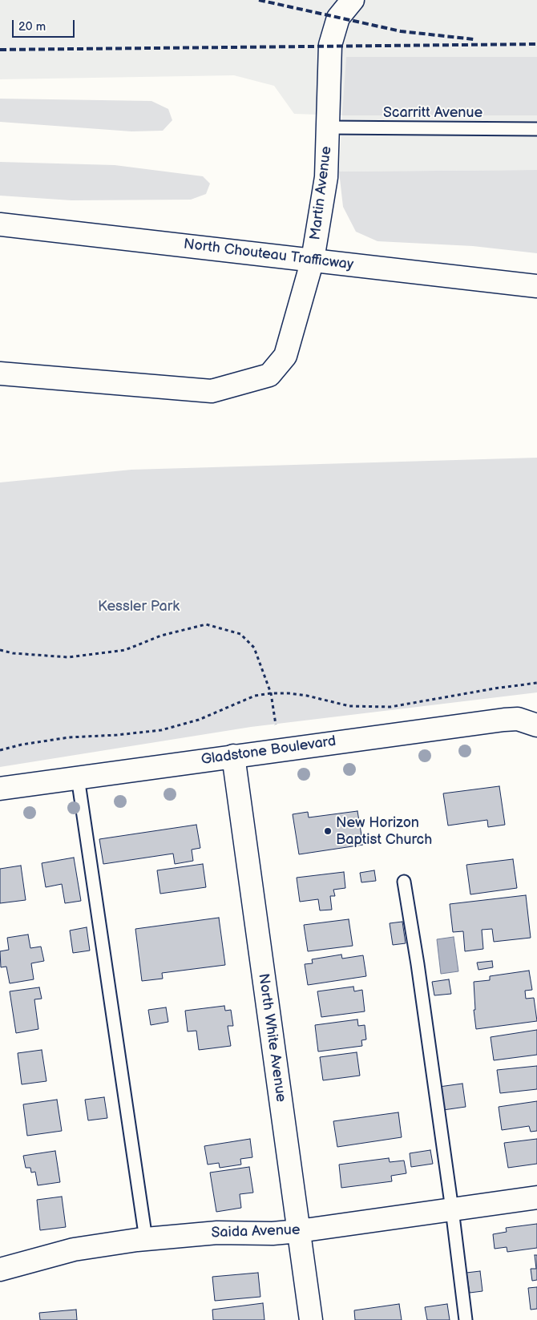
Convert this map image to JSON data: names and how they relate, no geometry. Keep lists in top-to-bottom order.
{
  "streets": {
    "street": [
      "Martin Avenue",
      "North Chouteau Trafficway",
      "Gladstone Boulevard",
      "North White Avenue",
      "Saida Avenue"
    ],
    "lane": ["Scarritt Avenue"]
  },
  "crossings": [
    ["Scarritt Avenue", "Martin Avenue"],
    ["Martin Avenue", "North Chouteau Trafficway"],
    ["Gladstone Boulevard", "North White Avenue"],
    ["North White Avenue", "Saida Avenue"]
  ],
  "parks": ["Kessler Park"],
  "places": ["New Horizon Baptist Church"],
  "scale_bar": "20 m"
}
